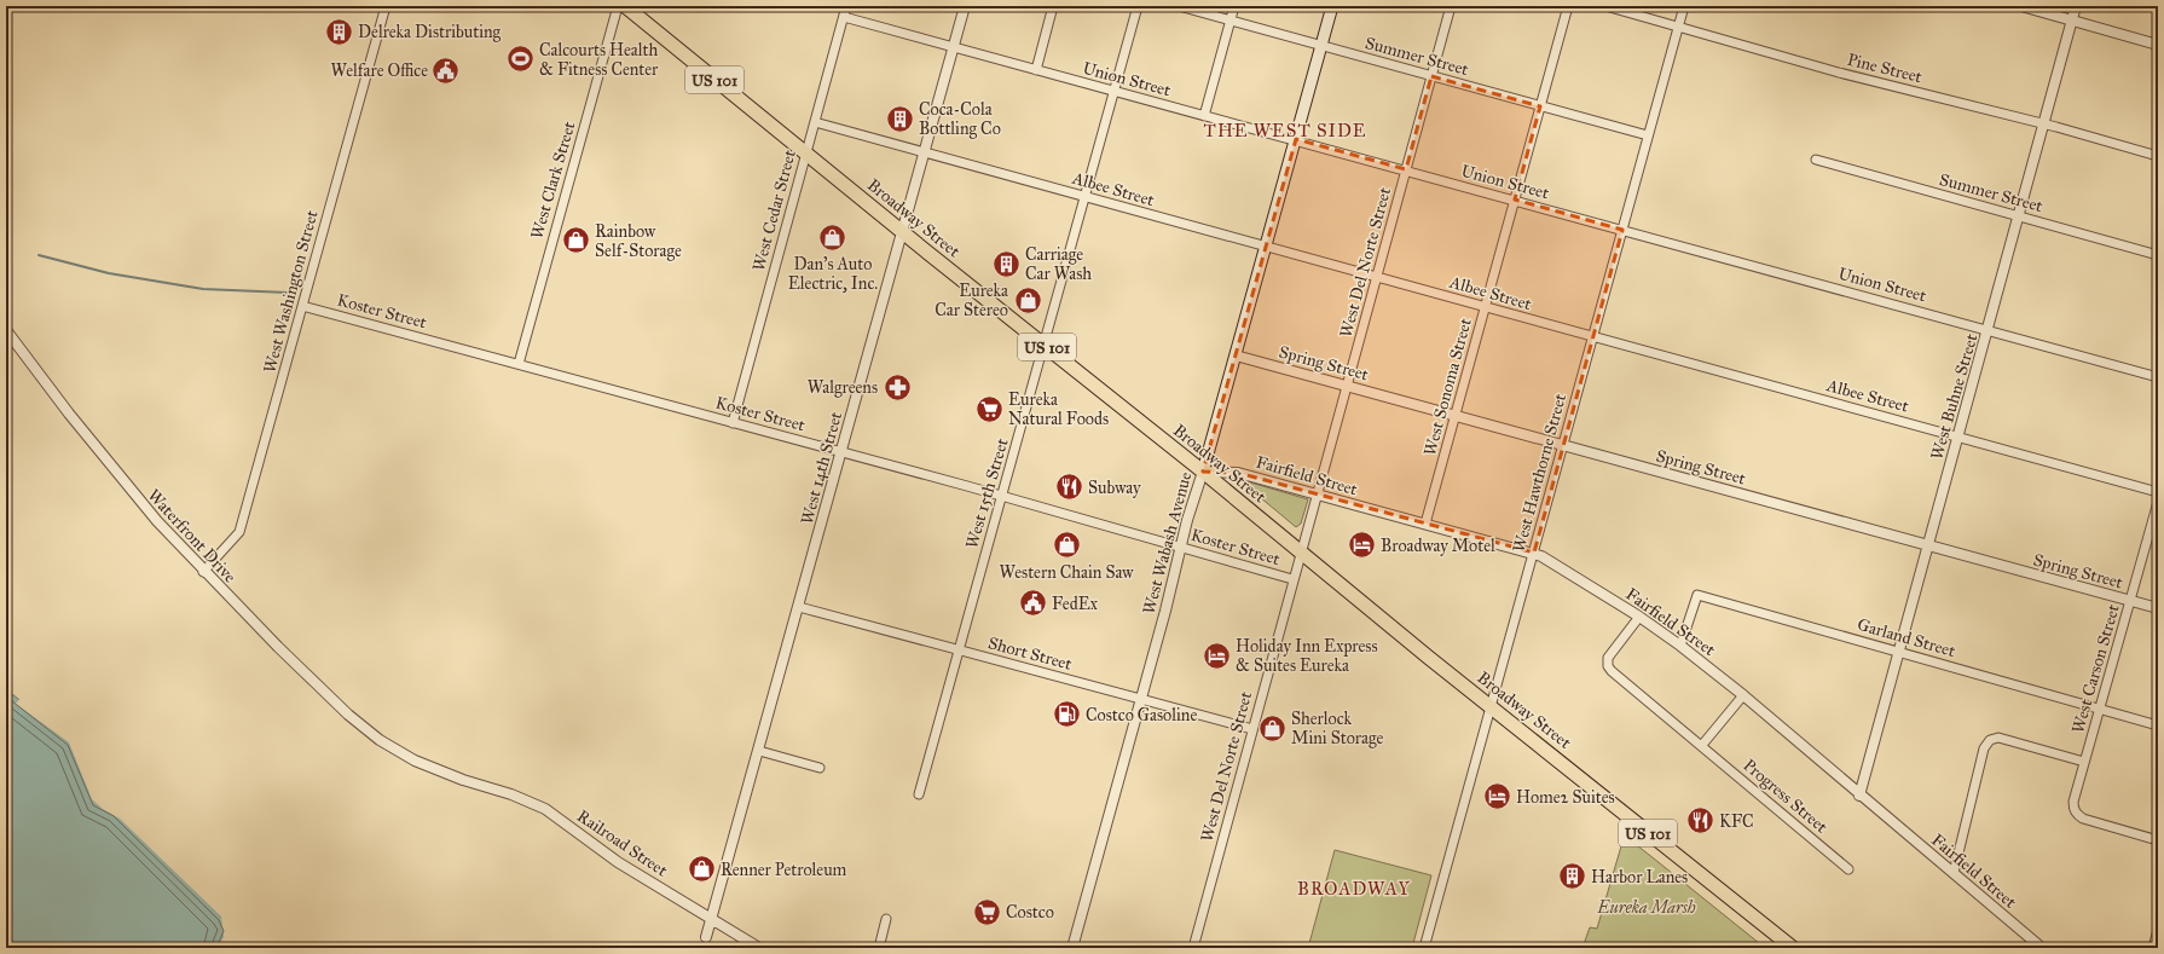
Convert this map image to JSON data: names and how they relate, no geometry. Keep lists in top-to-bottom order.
{
  "streets": {
    "highway": ["US 101", "Broadway Street"],
    "main road": ["West Wabash Avenue"],
    "street": [
      "Summer Street",
      "Pine Street",
      "Union Street",
      "West Clark Street",
      "Albee Street",
      "West Cedar Street",
      "West Del Norte Street",
      "West Washington Street",
      "Koster Street",
      "Spring Street",
      "West Sonoma Street",
      "West Buhne Street",
      "West 14th Street",
      "West Hawthorne Street",
      "Fairfield Street",
      "West 15th Street",
      "Waterfront Drive",
      "Garland Street",
      "Short Street",
      "West Carson Street",
      "Progress Street",
      "Railroad Street"
    ]
  },
  "crossings": [
    ["Summer Street", "West Del Norte Street"],
    ["Summer Street", "West Sonoma Street"],
    ["Summer Street", "West Buhne Street"],
    ["Summer Street", "West Hawthorne Street"],
    ["Summer Street", "West Wabash Avenue"],
    ["Pine Street", "West Buhne Street"],
    ["Pine Street", "West Hawthorne Street"],
    ["Union Street", "West Cedar Street"],
    ["Union Street", "West Del Norte Street"],
    ["Union Street", "West Sonoma Street"],
    ["Union Street", "West Buhne Street"],
    ["Union Street", "West 14th Street"],
    ["Union Street", "West Hawthorne Street"],
    ["Union Street", "West 15th Street"],
    ["Union Street", "West Wabash Avenue"],
    ["West Clark Street", "Koster Street"],
    ["Albee Street", "West Cedar Street"],
    ["Albee Street", "West Del Norte Street"],
    ["Albee Street", "West Sonoma Street"],
    ["Albee Street", "West Buhne Street"],
    ["Albee Street", "West 14th Street"],
    ["Albee Street", "West Hawthorne Street"],
    ["Albee Street", "West 15th Street"],
    ["Albee Street", "West Wabash Avenue"],
    ["West Cedar Street", "Broadway Street"],
    ["West Cedar Street", "Koster Street"],
    ["Broadway Street", "West Del Norte Street"],
    ["Broadway Street", "West 14th Street"],
    ["Broadway Street", "West Hawthorne Street"],
    ["Broadway Street", "Fairfield Street"],
    ["Broadway Street", "West 15th Street"],
    ["Broadway Street", "West Wabash Avenue"],
    ["West Del Norte Street", "Koster Street"],
    ["West Del Norte Street", "Spring Street"],
    ["West Del Norte Street", "Fairfield Street"],
    ["West Del Norte Street", "Short Street"],
    ["West Washington Street", "Koster Street"],
    ["West Washington Street", "Waterfront Drive"],
    ["Koster Street", "West 14th Street"],
    ["Koster Street", "West 15th Street"],
    ["Koster Street", "West Wabash Avenue"],
    ["Spring Street", "West Sonoma Street"],
    ["Spring Street", "West Buhne Street"],
    ["Spring Street", "West Hawthorne Street"],
    ["Spring Street", "West Wabash Avenue"],
    ["Spring Street", "West Carson Street"],
    ["West Sonoma Street", "Fairfield Street"],
    ["West Buhne Street", "Fairfield Street"],
    ["West Buhne Street", "Garland Street"],
    ["West 14th Street", "Short Street"],
    ["West 14th Street", "Railroad Street"],
    ["West Hawthorne Street", "Fairfield Street"],
    ["Fairfield Street", "West Wabash Avenue"],
    ["Fairfield Street", "Garland Street"],
    ["Fairfield Street", "Progress Street"],
    ["West 15th Street", "Short Street"],
    ["Waterfront Drive", "Railroad Street"],
    ["West Wabash Avenue", "Short Street"],
    ["Garland Street", "West Carson Street"]
  ],
  "districts": ["THE WEST SIDE", "BROADWAY"],
  "parks": ["Eureka Marsh"],
  "places": {
    "building": [
      "Delreka Distributing",
      "Coca-Cola Bottling Co",
      "Carriage Car Wash",
      "Harbor Lanes"
    ],
    "sports": ["Calcourts Health & Fitness Center"],
    "public building": ["Welfare Office", "FedEx"],
    "shop": [
      "Dan's Auto Electric, Inc.",
      "Rainbow Self-Storage",
      "Eureka Car Stereo",
      "Western Chain Saw",
      "Sherlock Mini Storage",
      "Renner Petroleum"
    ],
    "pharmacy": ["Walgreens"],
    "supermarket": ["Eureka Natural Foods", "Costco"],
    "restaurant": ["Subway", "KFC"],
    "hotel": ["Broadway Motel", "Holiday Inn Express & Suites Eureka", "Home2 Suites"],
    "fuel station": ["Costco Gasoline"]
  }
}
